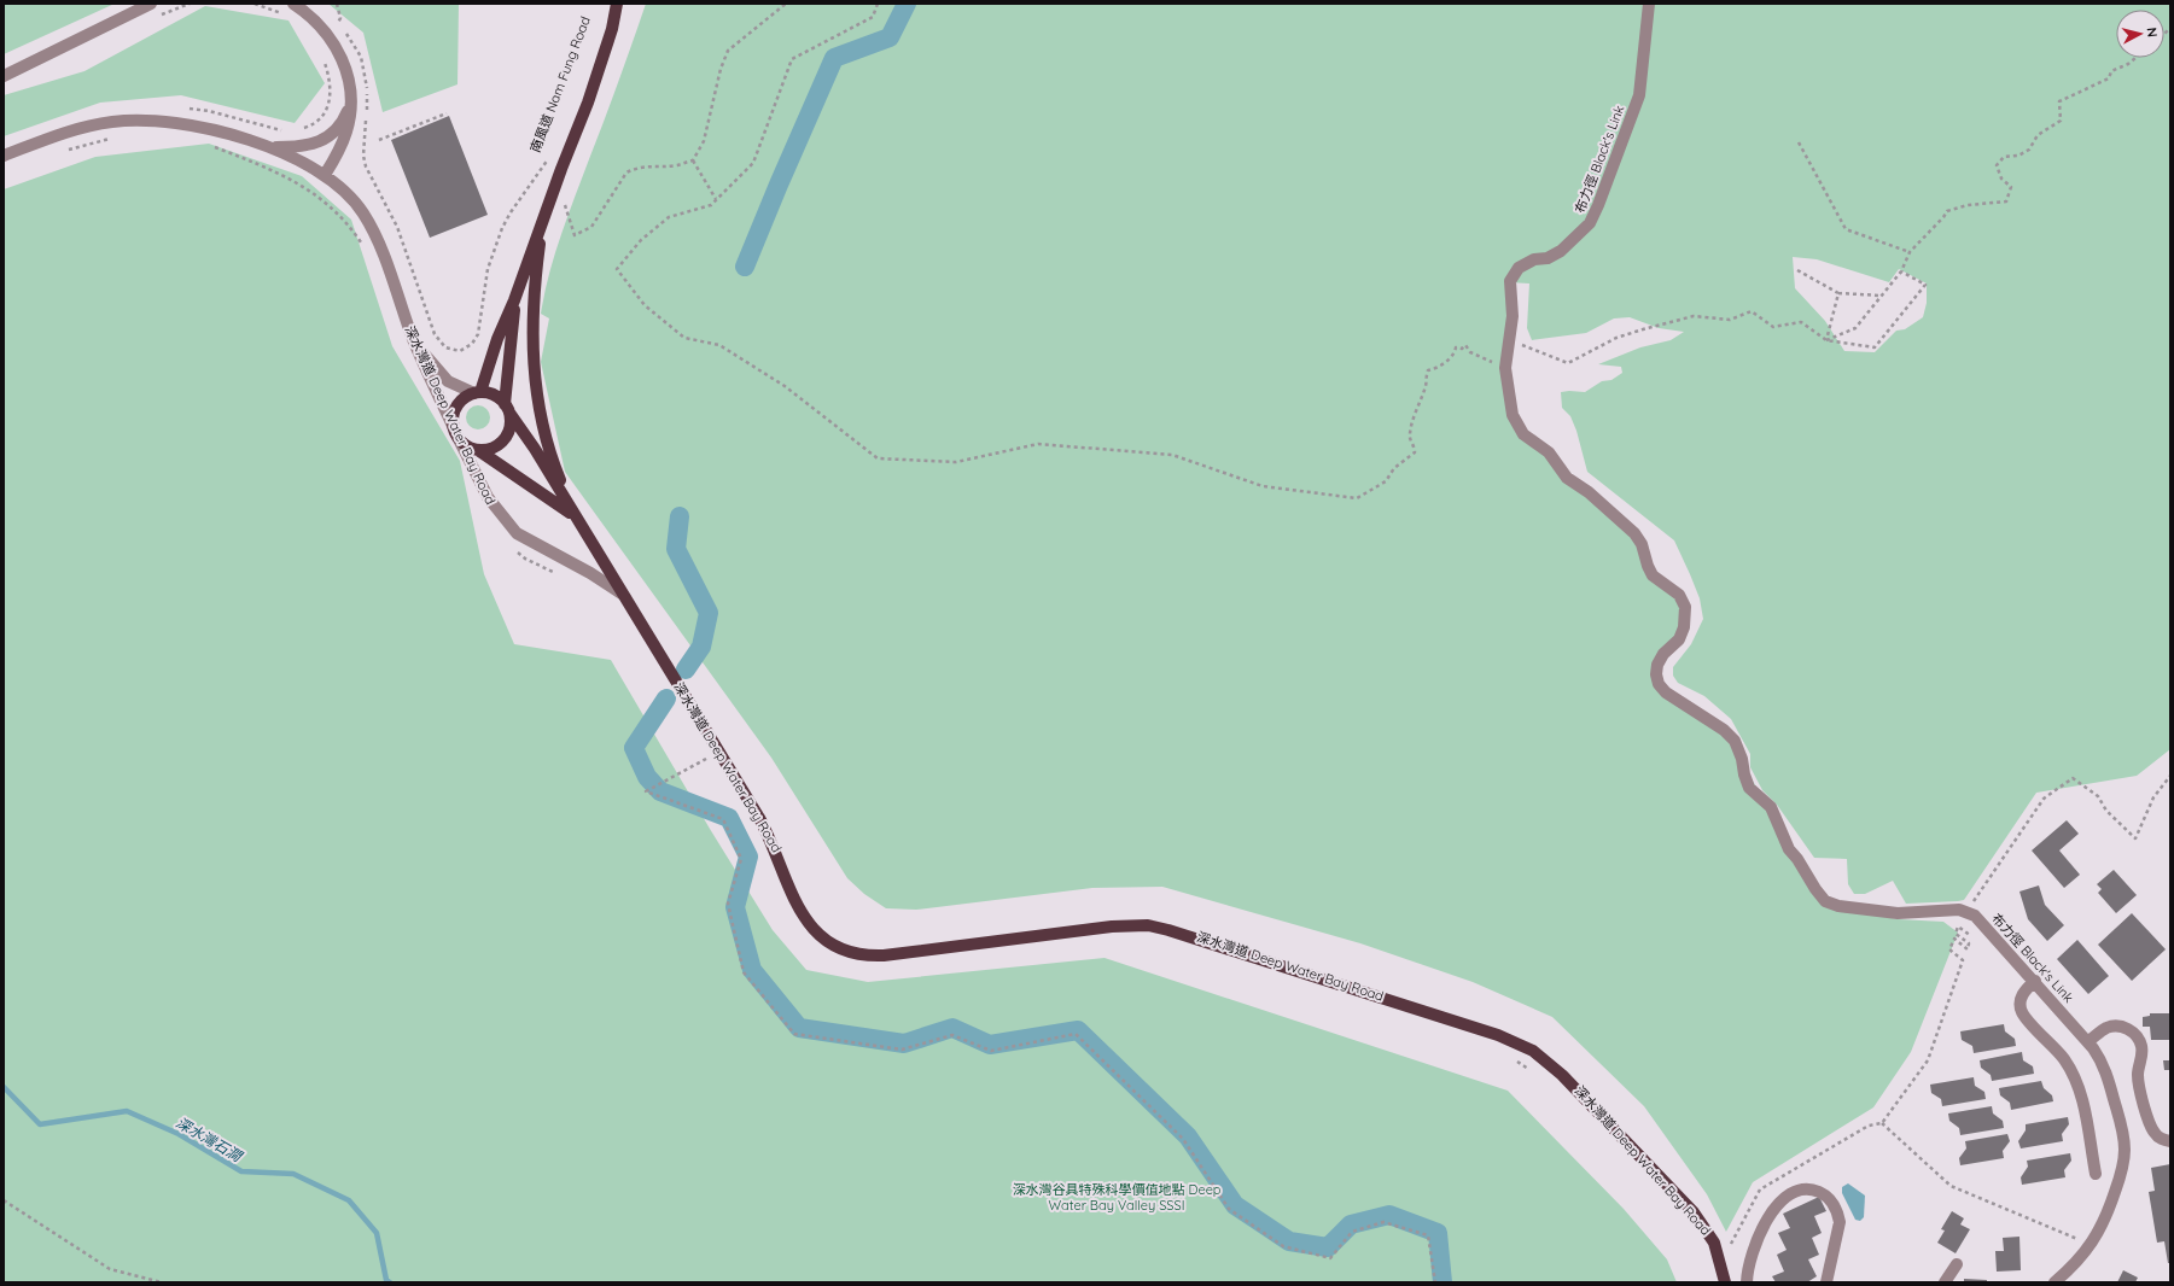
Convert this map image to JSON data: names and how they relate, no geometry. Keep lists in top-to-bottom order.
{
  "streets": {
    "main road": ["深水灣道 Deep Water Bay Road"],
    "street": ["布力徑 Black's Link"],
    "path": ["南風道 Nam Fung Road"]
  },
  "crossings": [
    ["南風道 Nam Fung Road", "深水灣道 Deep Water Bay Road"]
  ],
  "water": ["深水灣石澗"],
  "parks": ["深水灣谷具特殊科學價值地點 Deep Water Bay Valley SSSI"],
  "north": "right"
}
